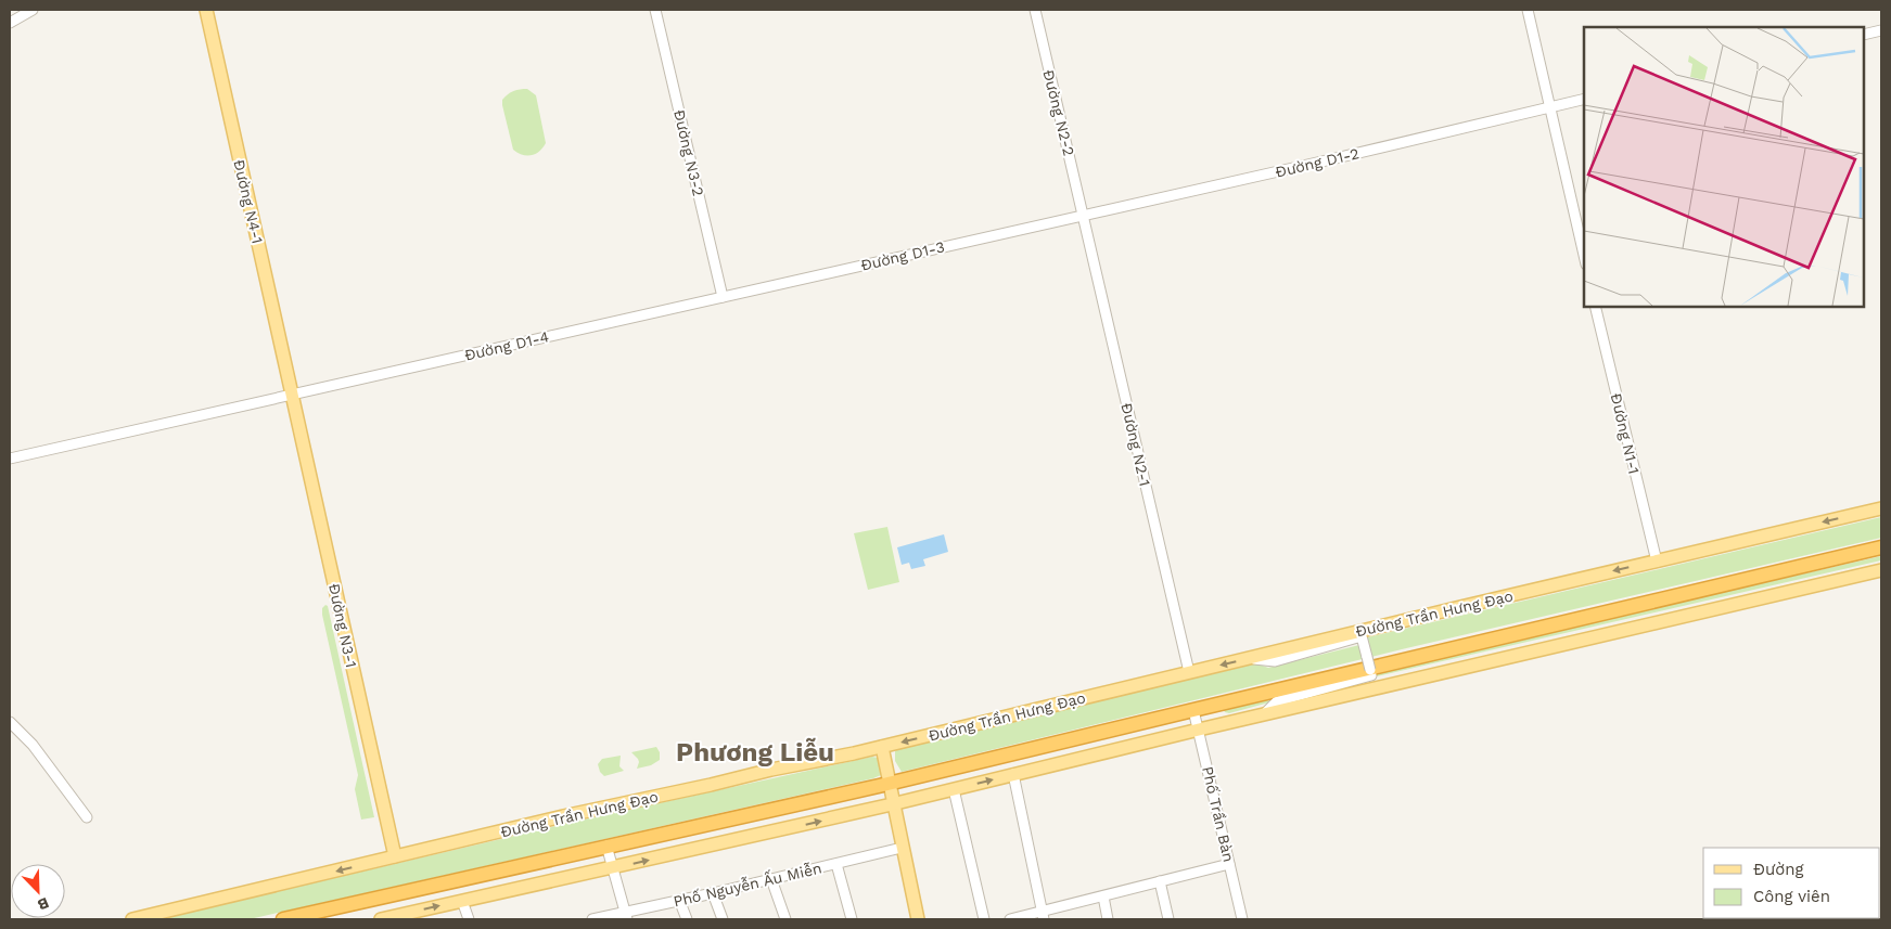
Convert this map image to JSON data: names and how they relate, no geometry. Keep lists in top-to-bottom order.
{
  "streets": {
    "main road": ["Đường N4-1", "Đường Trần Hưng Đạo", "Đường N3-1"],
    "street": [
      "Đường N2-2",
      "Đường N3-2",
      "Đường D1-2",
      "Đường D1-3",
      "Đường D1-4",
      "Đường N1-1",
      "Đường N2-1",
      "Phố Trần Bàn",
      "Phố Nguyễn Ấu Miễn"
    ]
  },
  "crossings": [
    ["Đường N2-2", "Đường D1-2"],
    ["Đường N2-2", "Đường D1-3"],
    ["Đường N2-2", "Đường N2-1"],
    ["Đường N3-2", "Đường D1-3"],
    ["Đường N3-2", "Đường D1-4"],
    ["Đường D1-2", "Đường D1-3"],
    ["Đường D1-2", "Đường N2-1"],
    ["Đường N4-1", "Đường D1-4"],
    ["Đường N4-1", "Đường N3-1"],
    ["Đường D1-3", "Đường D1-4"],
    ["Đường D1-3", "Đường N2-1"],
    ["Đường D1-4", "Đường N3-1"],
    ["Đường N1-1", "Đường Trần Hưng Đạo"],
    ["Đường N2-1", "Đường Trần Hưng Đạo"],
    ["Đường Trần Hưng Đạo", "Đường N3-1"]
  ],
  "districts": ["Phương Liễu"],
  "legend": ["Đường", "Công viên"],
  "north": "bottom right"
}
